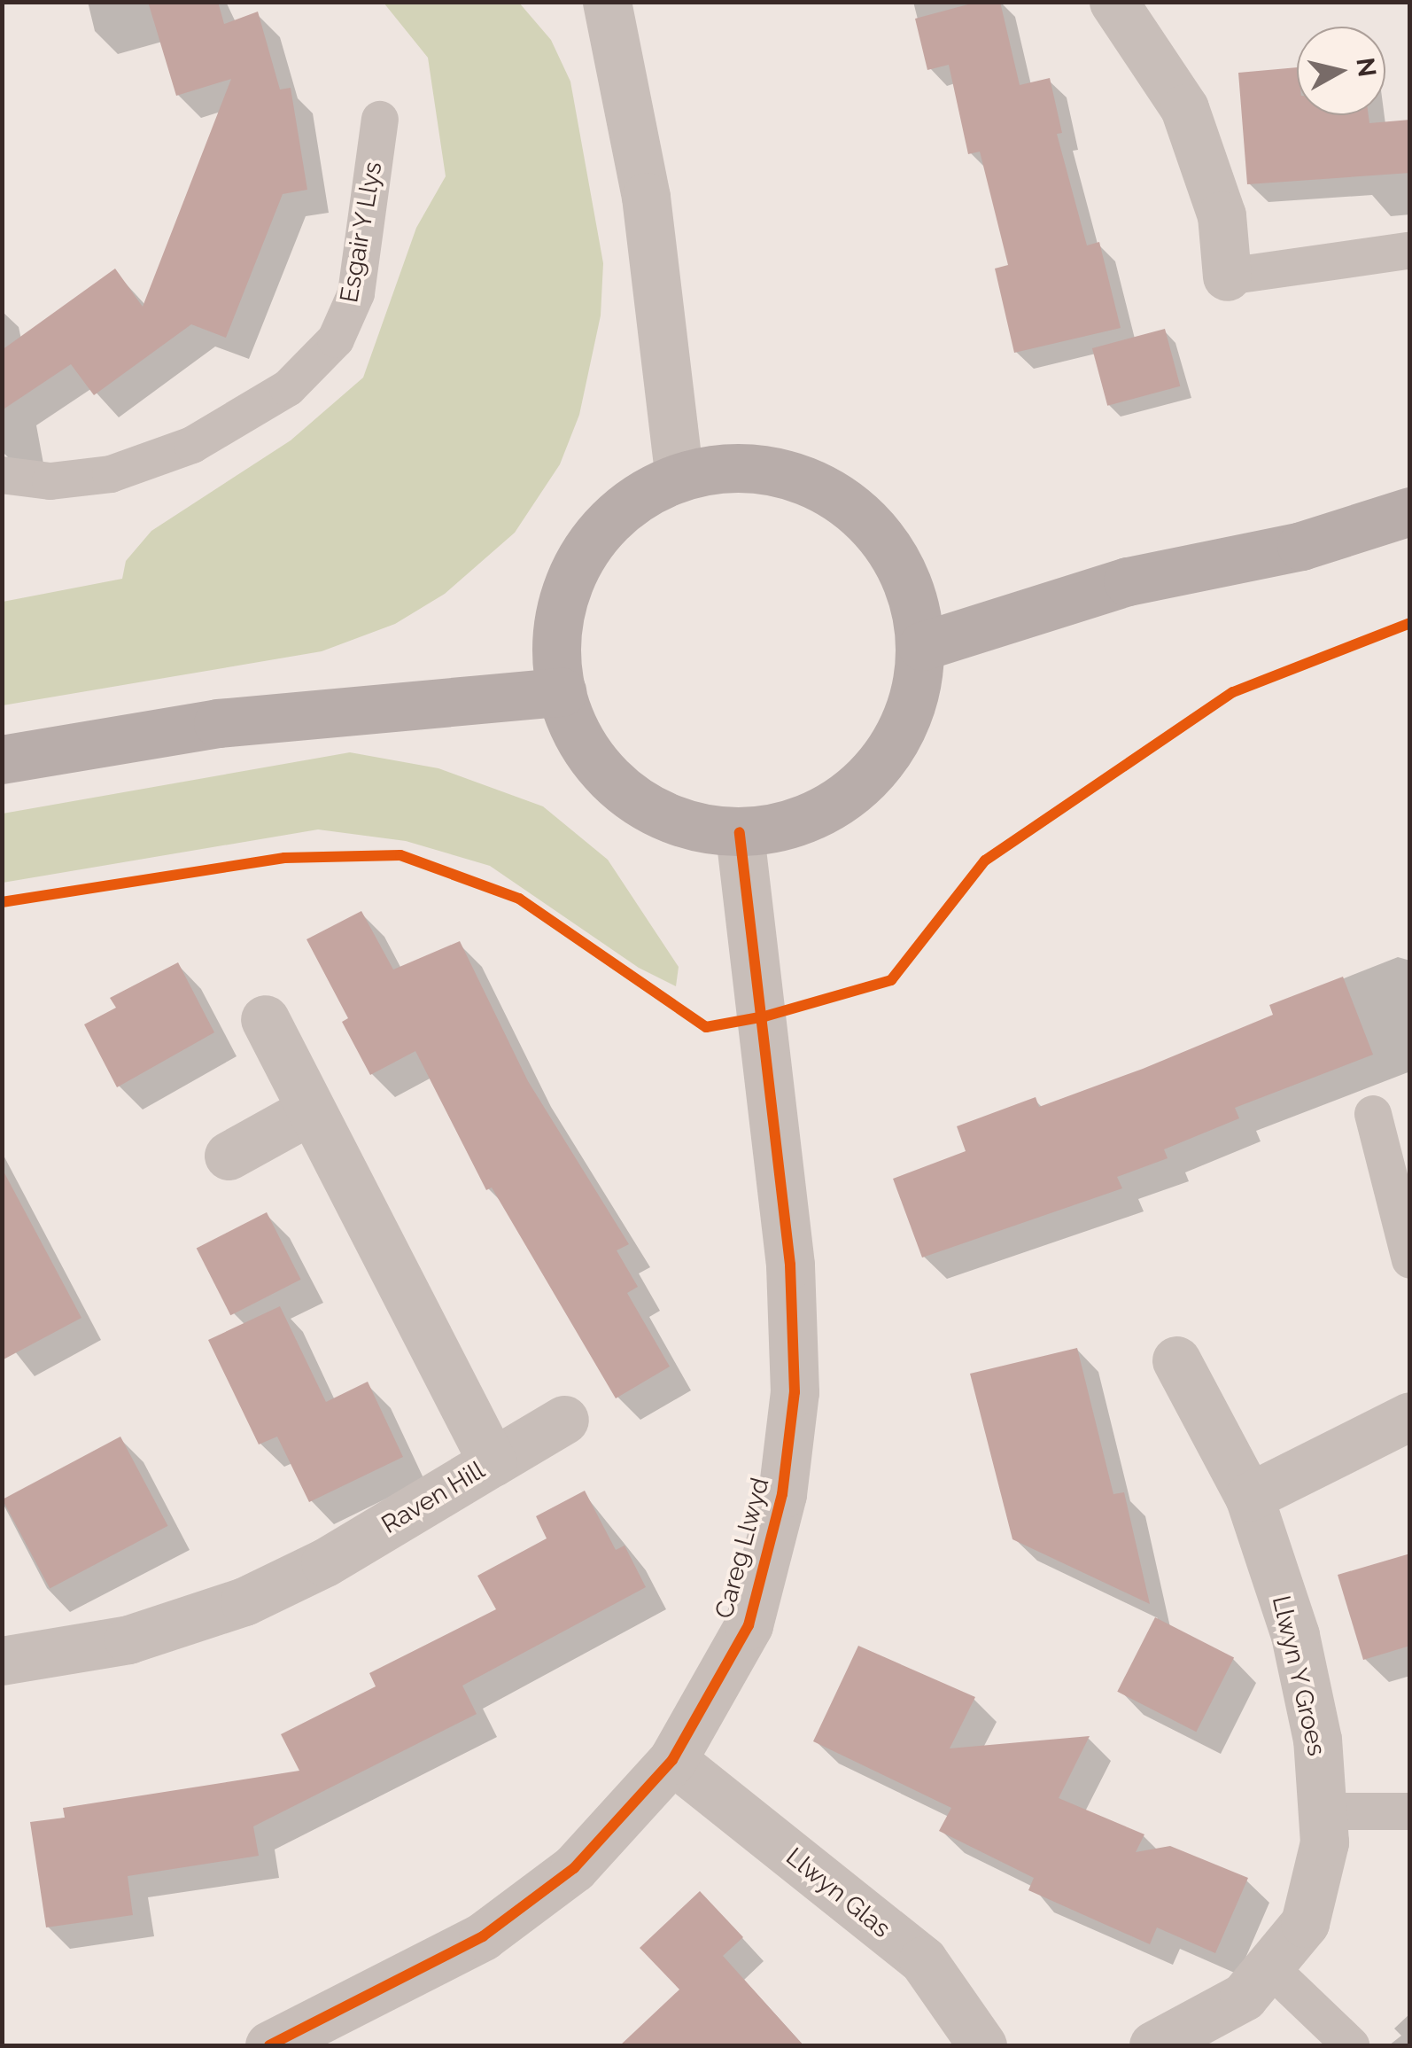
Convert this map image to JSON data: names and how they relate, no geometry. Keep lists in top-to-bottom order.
{
  "streets": {
    "street": [
      "Raven Hill",
      "Careg Llwyd",
      "Llwyn Y Groes",
      "Llwyn Glas"
    ],
    "lane": ["Esgair Y Llys"]
  },
  "crossings": [
    ["Careg Llwyd", "Llwyn Glas"]
  ],
  "north": "right"
}
